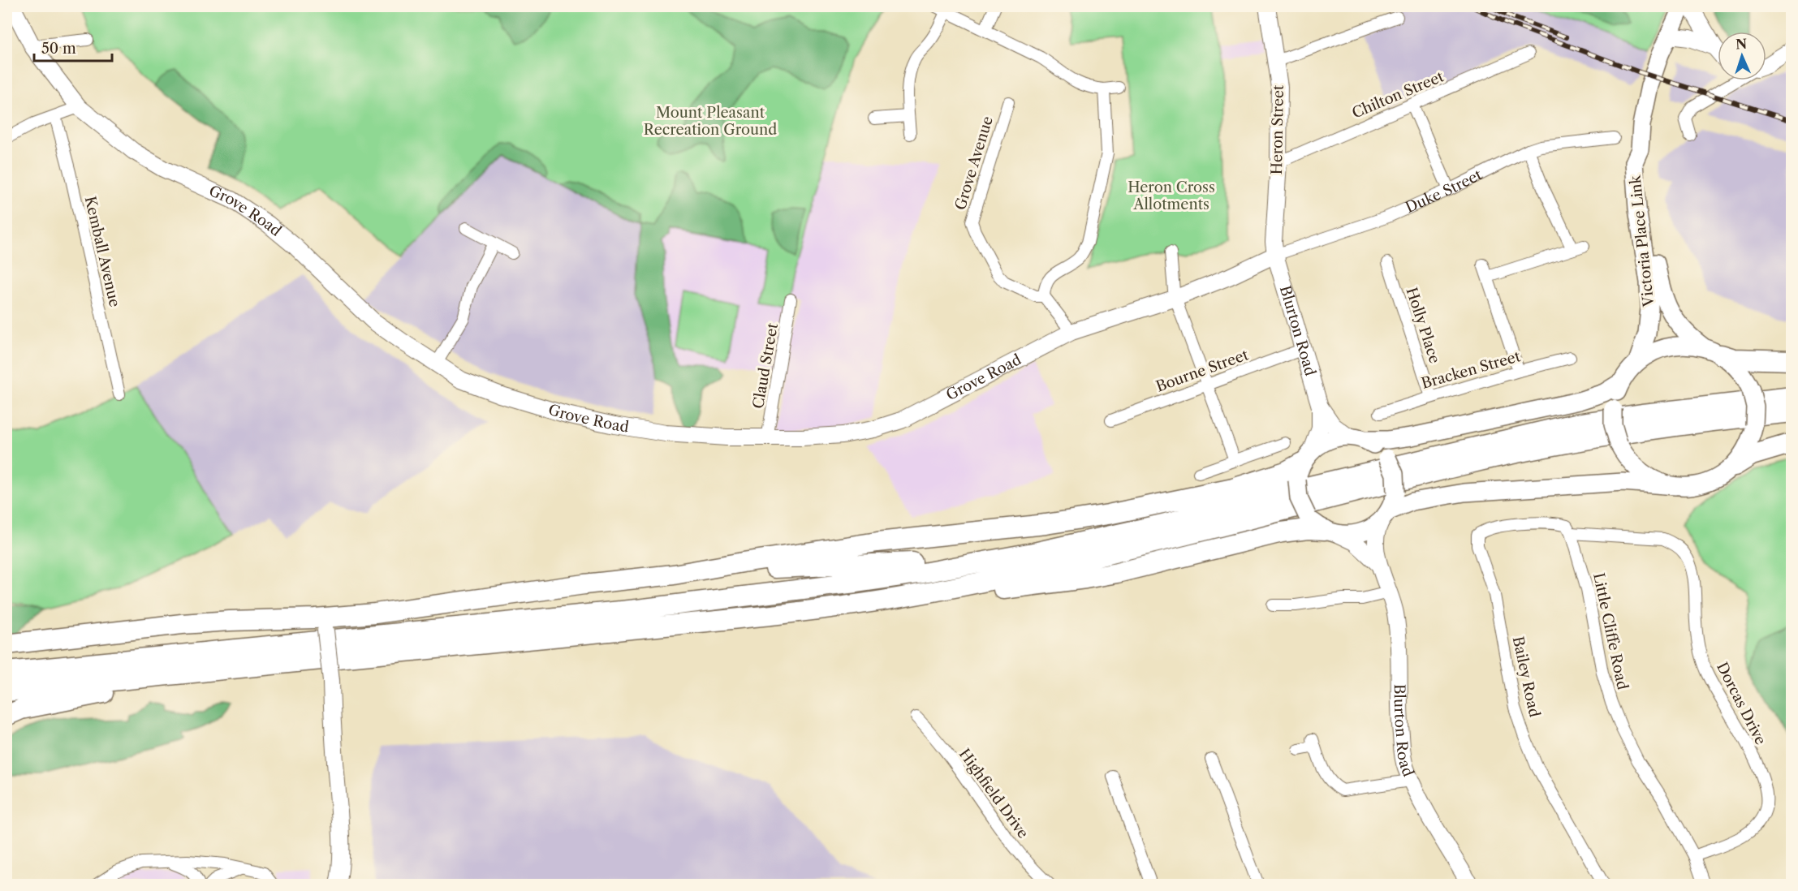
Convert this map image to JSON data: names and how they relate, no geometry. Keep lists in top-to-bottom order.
{
  "streets": {
    "main road": ["Victoria Place Link"],
    "street": [
      "Chilton Street",
      "Heron Street",
      "Grove Avenue",
      "Duke Street",
      "Grove Road",
      "Kemball Avenue",
      "Holly Place",
      "Blurton Road",
      "Claud Street",
      "Bracken Street",
      "Bourne Street",
      "Little Cliffe Road",
      "Bailey Road",
      "Dorcas Drive",
      "Highfield Drive"
    ]
  },
  "crossings": [
    ["Chilton Street", "Heron Street"],
    ["Heron Street", "Duke Street"],
    ["Heron Street", "Grove Road"],
    ["Heron Street", "Blurton Road"],
    ["Duke Street", "Grove Road"],
    ["Duke Street", "Blurton Road"],
    ["Grove Road", "Blurton Road"],
    ["Grove Road", "Claud Street"],
    ["Holly Place", "Bracken Street"],
    ["Blurton Road", "Bourne Street"],
    ["Little Cliffe Road", "Bailey Road"],
    ["Little Cliffe Road", "Dorcas Drive"],
    ["Bailey Road", "Dorcas Drive"]
  ],
  "parks": ["Mount Pleasant Recreation Ground", "Heron Cross Allotments"],
  "scale_bar": "50 m",
  "north": "top"
}
